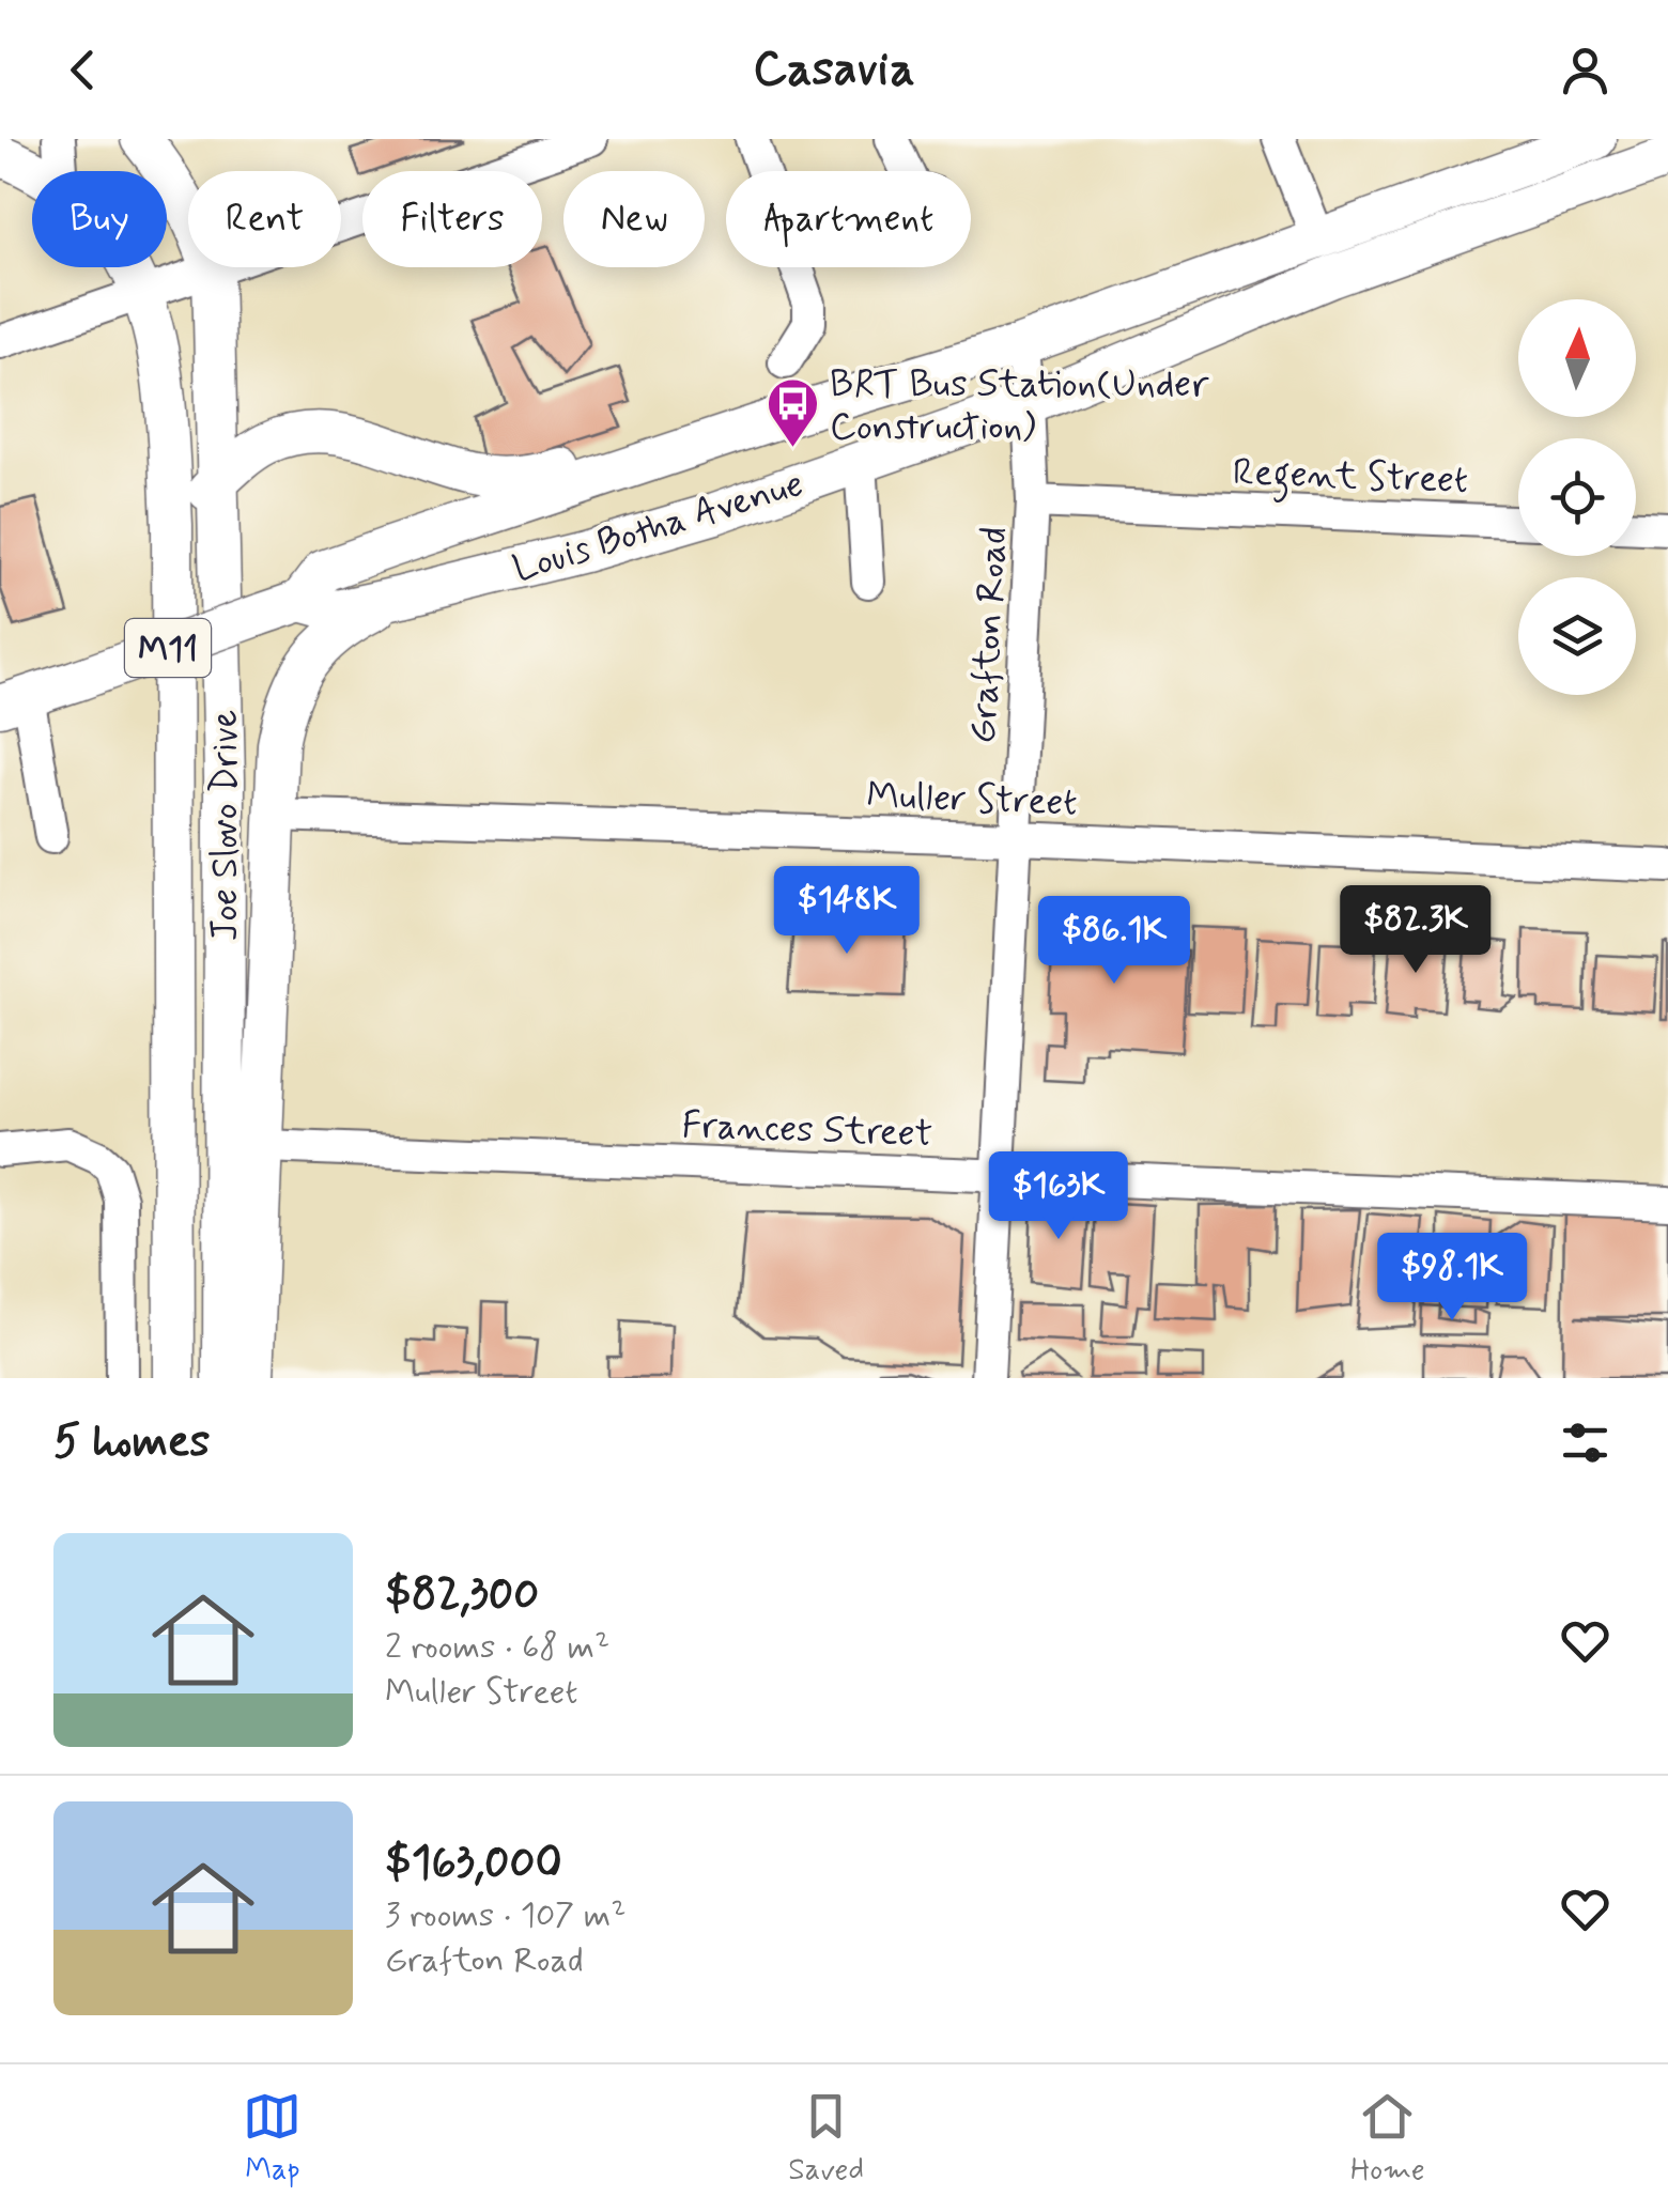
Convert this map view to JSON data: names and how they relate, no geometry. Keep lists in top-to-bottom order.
{
  "streets": {
    "main road": ["Louis Botha Avenue", "M11", "Joe Slovo Drive"],
    "street": [
      "Regent Street",
      "Grafton Road",
      "Muller Street",
      "Frances Street"
    ]
  },
  "crossings": [
    ["Regent Street", "Grafton Road"],
    ["Louis Botha Avenue", "Grafton Road"],
    ["Grafton Road", "Muller Street"],
    ["Grafton Road", "Frances Street"]
  ],
  "places": {
    "bus stop": ["BRT Bus Station(Under Construction)"]
  },
  "north": "top",
  "page": {
    "header": "Casavia",
    "chip": [
      "Buy",
      "Rent",
      "Filters",
      "New",
      "Apartment"
    ],
    "price": [
      "$148K",
      "$82.3K",
      "$86.1K",
      "$163K",
      "$98.1K"
    ],
    "heading": "5 homes",
    "list": [
      {
        "name": "$82,300",
        "note": "2 rooms · 68 m² · Muller Street"
      },
      {
        "name": "$163,000",
        "note": "3 rooms · 107 m² · Grafton Road"
      }
    ],
    "tabs": ["Map", "Saved", "Home"]
  }
}
